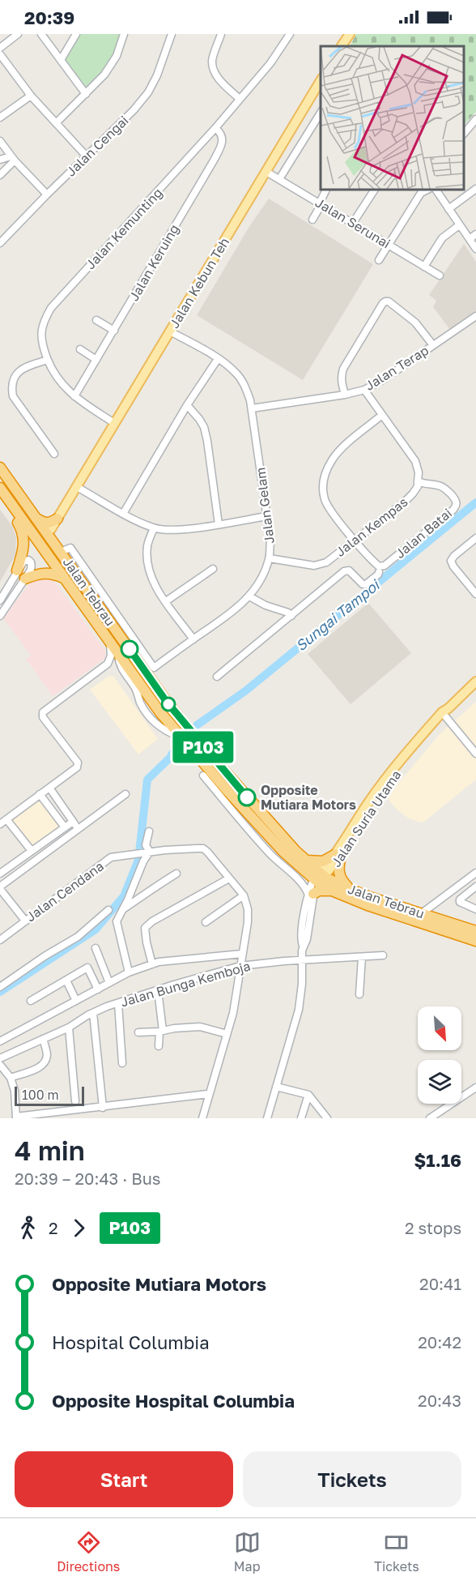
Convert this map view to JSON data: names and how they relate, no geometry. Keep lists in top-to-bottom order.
{
  "streets": {
    "highway": ["Jalan Tebrau"],
    "main road": ["Jalan Kebun Teh", "Jalan Suria Utama"],
    "street": [
      "Jalan Cengai",
      "Jalan Serunai",
      "Jalan Kemunting",
      "Jalan Keruing",
      "Jalan Terap",
      "Jalan Gelam",
      "Jalan Kempas",
      "Jalan Batai",
      "Jalan Cendana",
      "Jalan Bunga Kemboja"
    ]
  },
  "crossings": [
    ["Jalan Serunai", "Jalan Kebun Teh"],
    ["Jalan Kemunting", "Jalan Keruing"],
    ["Jalan Kemunting", "Jalan Kebun Teh"],
    ["Jalan Kebun Teh", "Jalan Gelam"],
    ["Jalan Kebun Teh", "Jalan Tebrau"],
    ["Jalan Terap", "Jalan Gelam"],
    ["Jalan Gelam", "Jalan Kempas"],
    ["Jalan Gelam", "Jalan Tebrau"],
    ["Jalan Kempas", "Jalan Batai"],
    ["Jalan Tebrau", "Jalan Suria Utama"]
  ],
  "water": ["Sungai Tampoi"],
  "places": ["Opposite Mutiara Motors"],
  "lines": ["bus line P103"],
  "scale_bar": "100 m",
  "north": "bottom right",
  "page": {
    "status": "20:39",
    "on_map": "P103",
    "scale": "100 m",
    "heading": ["4 min", "20:39 – 20:43 · Bus", "$1.16"],
    "legs": ["2", "P103", "2 stops"],
    "list": [
      {
        "name": "Opposite Mutiara Motors",
        "value": "20:41"
      },
      {
        "name": "Hospital Columbia",
        "value": "20:42"
      },
      {
        "name": "Opposite Hospital Columbia",
        "value": "20:43"
      }
    ],
    "buttons": ["Start", "Tickets"],
    "tabs": ["Directions", "Map", "Tickets"]
  }
}
